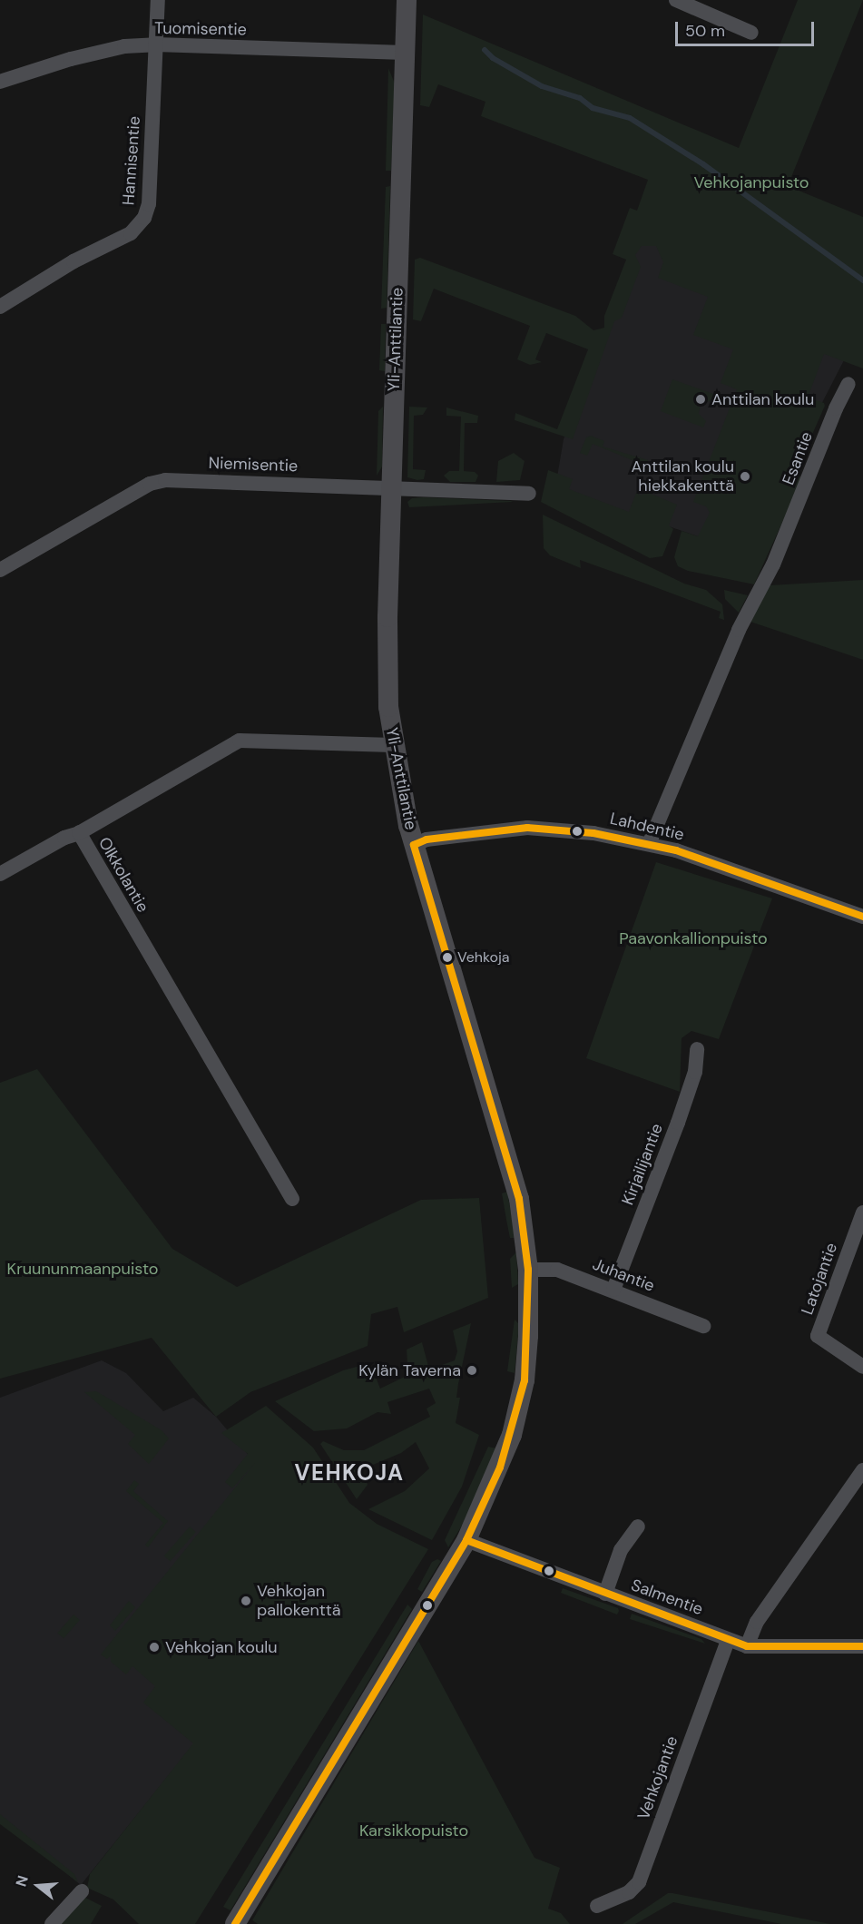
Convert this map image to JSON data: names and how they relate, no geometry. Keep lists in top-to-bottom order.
{
  "streets": {
    "street": [
      "Tuomisentie",
      "Hannisentie",
      "Yli-Anttilantie",
      "Esantie",
      "Niemisentie",
      "Lahdentie",
      "Olkkolantie",
      "Kirjailijantie",
      "Juhantie",
      "Latojantie",
      "Salmentie",
      "Vehkojantie"
    ]
  },
  "crossings": [
    ["Tuomisentie", "Hannisentie"],
    ["Tuomisentie", "Yli-Anttilantie"],
    ["Yli-Anttilantie", "Niemisentie"],
    ["Yli-Anttilantie", "Lahdentie"],
    ["Yli-Anttilantie", "Olkkolantie"],
    ["Yli-Anttilantie", "Juhantie"],
    ["Yli-Anttilantie", "Salmentie"],
    ["Esantie", "Lahdentie"],
    ["Kirjailijantie", "Juhantie"],
    ["Salmentie", "Vehkojantie"]
  ],
  "districts": ["VEHKOJA"],
  "parks": [
    "Vehkojanpuisto",
    "Paavonkallionpuisto",
    "Kruununmaanpuisto",
    "Karsikkopuisto"
  ],
  "places": [
    "Anttilan koulu",
    "Anttilan koulu hiekkakenttä",
    "Vehkoja",
    "Kylän Taverna",
    "Vehkojan pallokenttä",
    "Vehkojan koulu"
  ],
  "scale_bar": "50 m",
  "north": "left"
}
